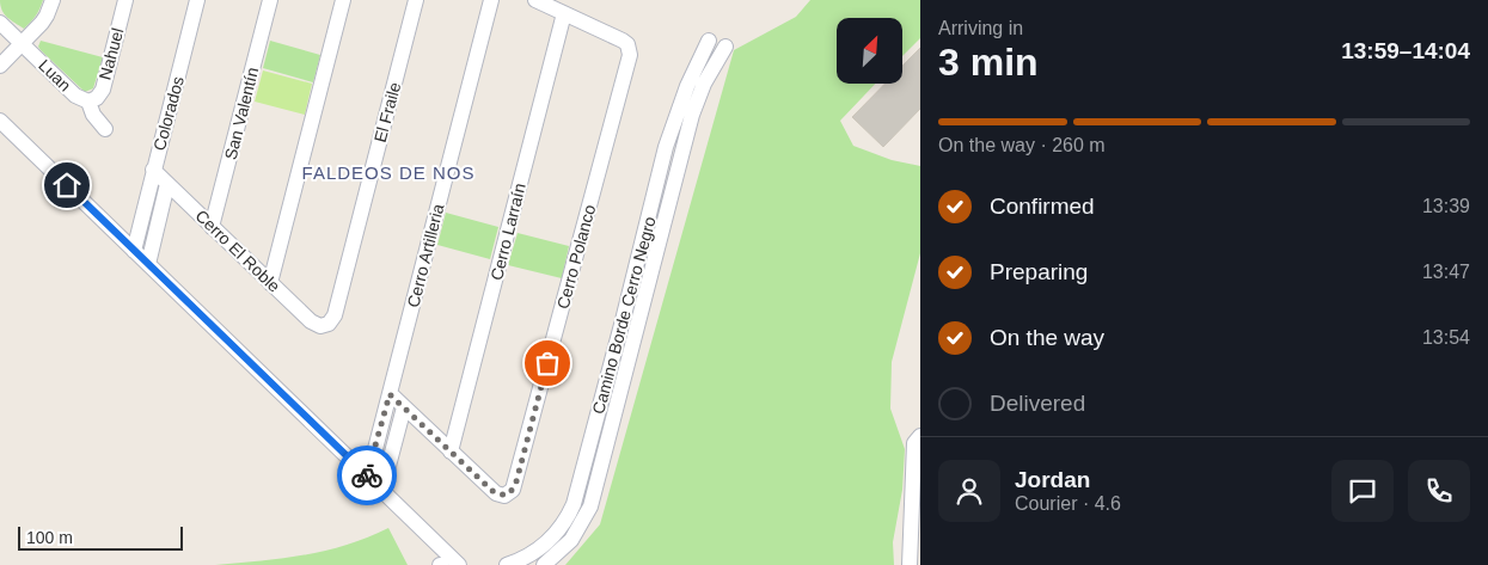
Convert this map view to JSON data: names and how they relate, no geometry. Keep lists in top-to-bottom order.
{
  "streets": {
    "street": [
      "Nahuel",
      "Luan",
      "El Fraile",
      "Colorados",
      "San Valentín",
      "Cerro Larraín",
      "Cerro El Roble",
      "Cerro Artilleria",
      "Cerro Polanco",
      "Camino Borde Cerro Negro"
    ]
  },
  "crossings": [
    ["Nahuel", "Luan"],
    ["El Fraile", "Cerro El Roble"],
    ["Colorados", "Cerro El Roble"],
    ["San Valentín", "Cerro El Roble"],
    ["Cerro Larraín", "Cerro Polanco"]
  ],
  "districts": ["FALDEOS DE NOS"],
  "scale_bar": "100 m",
  "north": "top right",
  "page": {
    "heading": ["3 min", "Arriving in", "13:59–14:04"],
    "panel": ["Jordan", "Courier · 4.6"],
    "bar": "On the way · 260 m",
    "list": [
      ["Confirmed", "13:39"],
      ["Preparing", "13:47"],
      ["On the way", "13:54"],
      "Delivered"
    ],
    "scale": "100 m"
  }
}
